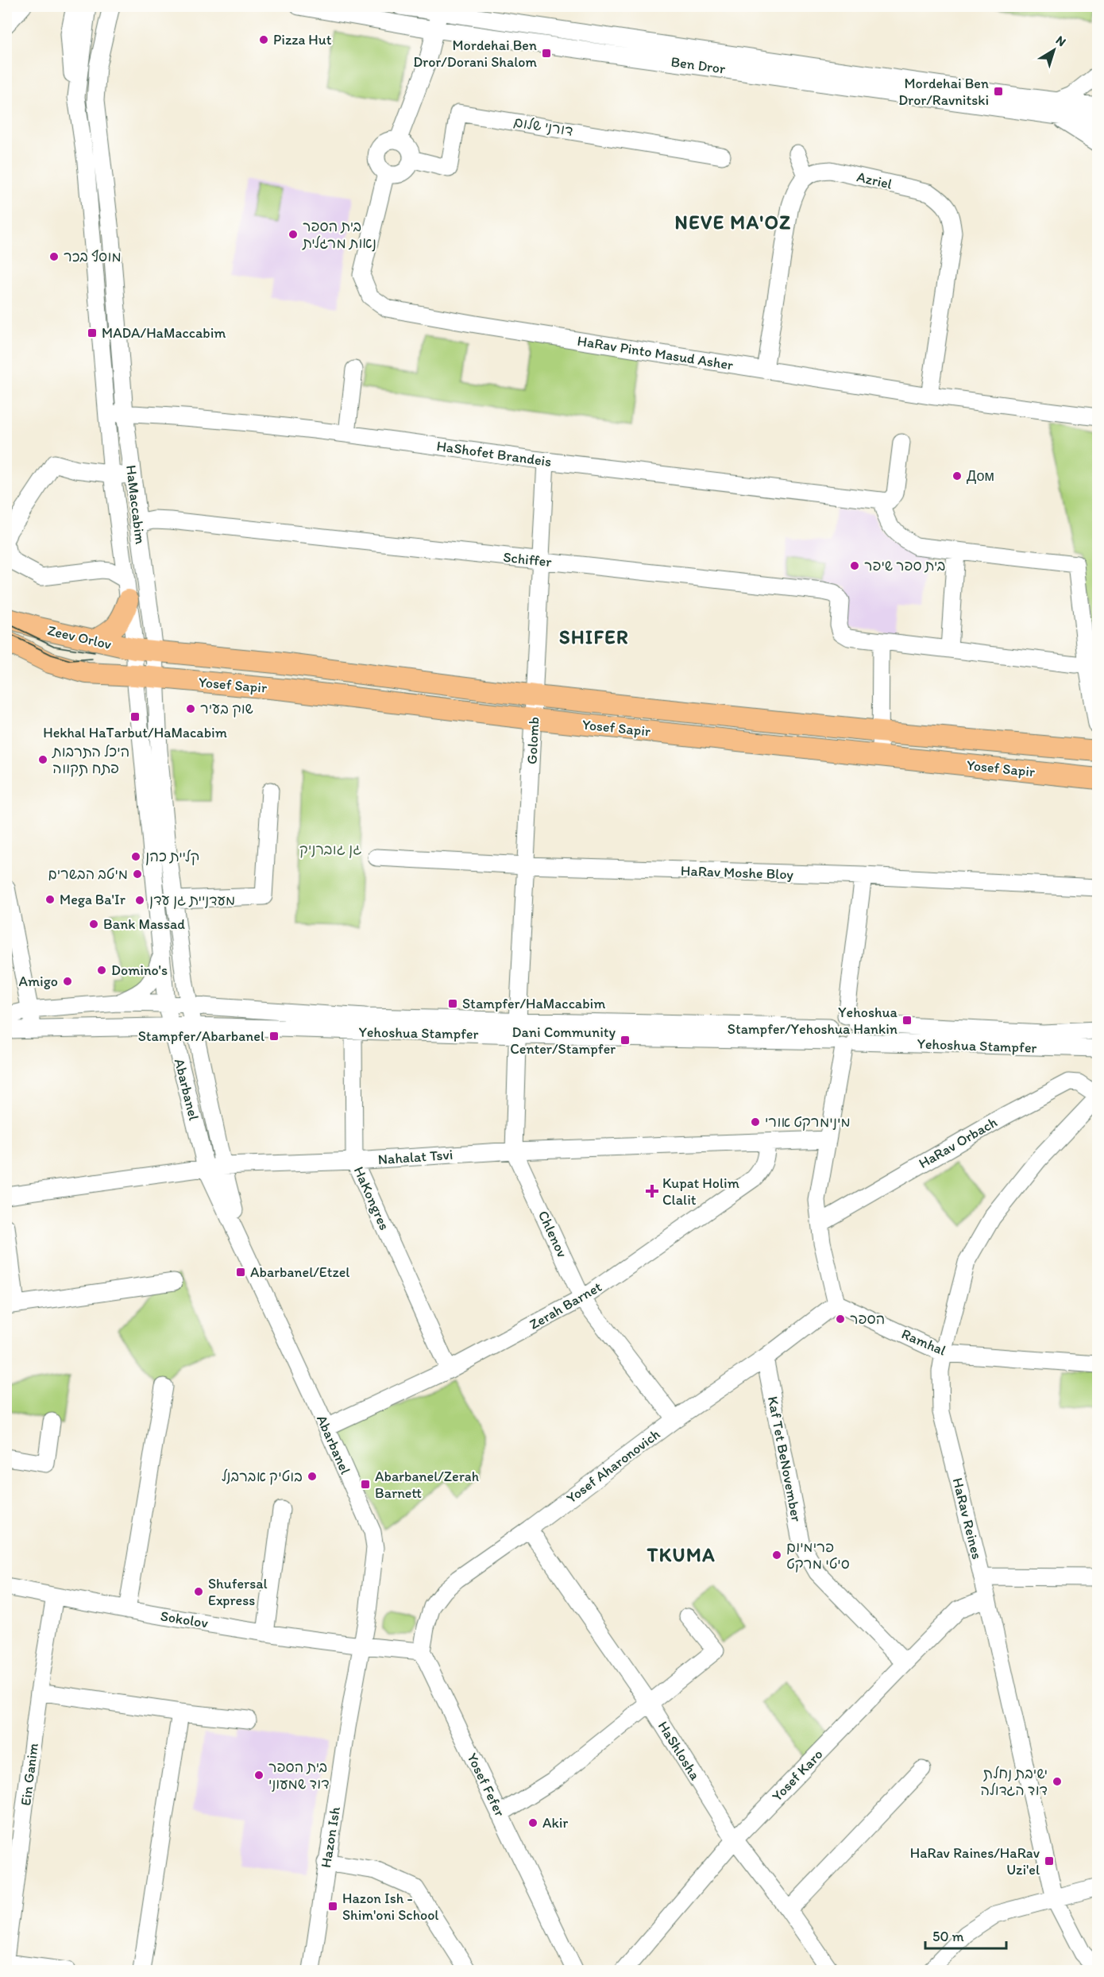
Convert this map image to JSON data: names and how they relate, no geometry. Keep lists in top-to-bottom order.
{
  "streets": {
    "main road": ["Zeev Orlov", "Yosef Sapir"],
    "street": [
      "Ben Dror",
      "דורני שלום",
      "Azriel",
      "HaRav Pinto Masud Asher",
      "HaShofet Brandeis",
      "HaMaccabim",
      "Schiffer",
      "Golomb",
      "HaRav Moshe Bloy",
      "Yehoshua Stampfer",
      "Abarbanel",
      "HaRav Orbach",
      "Nahalat Tsvi",
      "HaKongres",
      "Chlenov",
      "Zerah Barnet",
      "Ramhal",
      "Kaf Tet BeNovember",
      "Yosef Aharonovich",
      "HaRav Reines",
      "Sokolov",
      "HaShlosha",
      "Ein Ganim",
      "Yosef Karo",
      "Yosef Fefer",
      "Hazon Ish"
    ]
  },
  "crossings": [
    ["דורני שלום", "HaRav Pinto Masud Asher"],
    ["Azriel", "HaRav Pinto Masud Asher"],
    ["HaShofet Brandeis", "HaMaccabim"],
    ["HaShofet Brandeis", "Golomb"],
    ["HaMaccabim", "Schiffer"],
    ["HaMaccabim", "Zeev Orlov"],
    ["HaMaccabim", "Yosef Sapir"],
    ["HaMaccabim", "Yehoshua Stampfer"],
    ["HaMaccabim", "Abarbanel"],
    ["Schiffer", "Golomb"],
    ["Zeev Orlov", "Yosef Sapir"],
    ["Yosef Sapir", "Golomb"],
    ["Golomb", "HaRav Moshe Bloy"],
    ["Golomb", "Yehoshua Stampfer"],
    ["Golomb", "Chlenov"],
    ["Yehoshua Stampfer", "Abarbanel"],
    ["Yehoshua Stampfer", "HaKongres"],
    ["Yehoshua Stampfer", "Chlenov"],
    ["Abarbanel", "Nahalat Tsvi"],
    ["Abarbanel", "Zerah Barnet"],
    ["Abarbanel", "Sokolov"],
    ["Abarbanel", "Hazon Ish"],
    ["HaRav Orbach", "HaRav Reines"],
    ["Nahalat Tsvi", "HaKongres"],
    ["Nahalat Tsvi", "Chlenov"],
    ["Nahalat Tsvi", "Zerah Barnet"],
    ["HaKongres", "Zerah Barnet"],
    ["Chlenov", "Zerah Barnet"],
    ["Chlenov", "Yosef Aharonovich"],
    ["Ramhal", "Yosef Aharonovich"],
    ["Ramhal", "HaRav Reines"],
    ["Kaf Tet BeNovember", "Yosef Aharonovich"],
    ["Kaf Tet BeNovember", "Yosef Karo"],
    ["Yosef Aharonovich", "HaShlosha"],
    ["Yosef Aharonovich", "Yosef Fefer"],
    ["HaRav Reines", "Yosef Karo"],
    ["Sokolov", "Ein Ganim"],
    ["Sokolov", "Hazon Ish"],
    ["HaShlosha", "Yosef Karo"]
  ],
  "districts": ["NEVE MA'OZ", "SHIFER", "TKUMA"],
  "parks": ["גן גוברניק"],
  "places": {
    "other": [
      "Pizza Hut",
      "בית הספר נאות מרגלית",
      "מוסף בכר",
      "Дом",
      "בית ספר שיפר",
      "שוק בעיר",
      "היכל התרבות פתח תקווה",
      "קליית כהן",
      "מיטב הבשרים",
      "Mega Ba'Ir",
      "מעדניית גן עדן",
      "Bank Massad",
      "Domino's",
      "Amigo",
      "מינימרקט אורי",
      "הספר",
      "בוטיק אברבנל",
      "פרימיום סיטי מרקט",
      "Shufersal Express",
      "בית הספר דוד שמעוני",
      "ישיבת נחלת דוד הגדולה",
      "Akir"
    ],
    "transit": [
      "Mordehai Ben Dror/Dorani Shalom",
      "Mordehai Ben Dror/Ravnitski",
      "MADA/HaMaccabim",
      "Hekhal HaTarbut/HaMacabim",
      "Stampfer/HaMaccabim",
      "Yehoshua Stampfer/Yehoshua Hankin",
      "Stampfer/Abarbanel",
      "Dani Community Center/Stampfer",
      "Abarbanel/Etzel",
      "Abarbanel/Zerah Barnett",
      "HaRav Raines/HaRav Uzi'el",
      "Hazon Ish - Shim'oni School"
    ],
    "health": ["Kupat Holim Clalit"]
  },
  "scale_bar": "50 m",
  "north": "top right"
}
